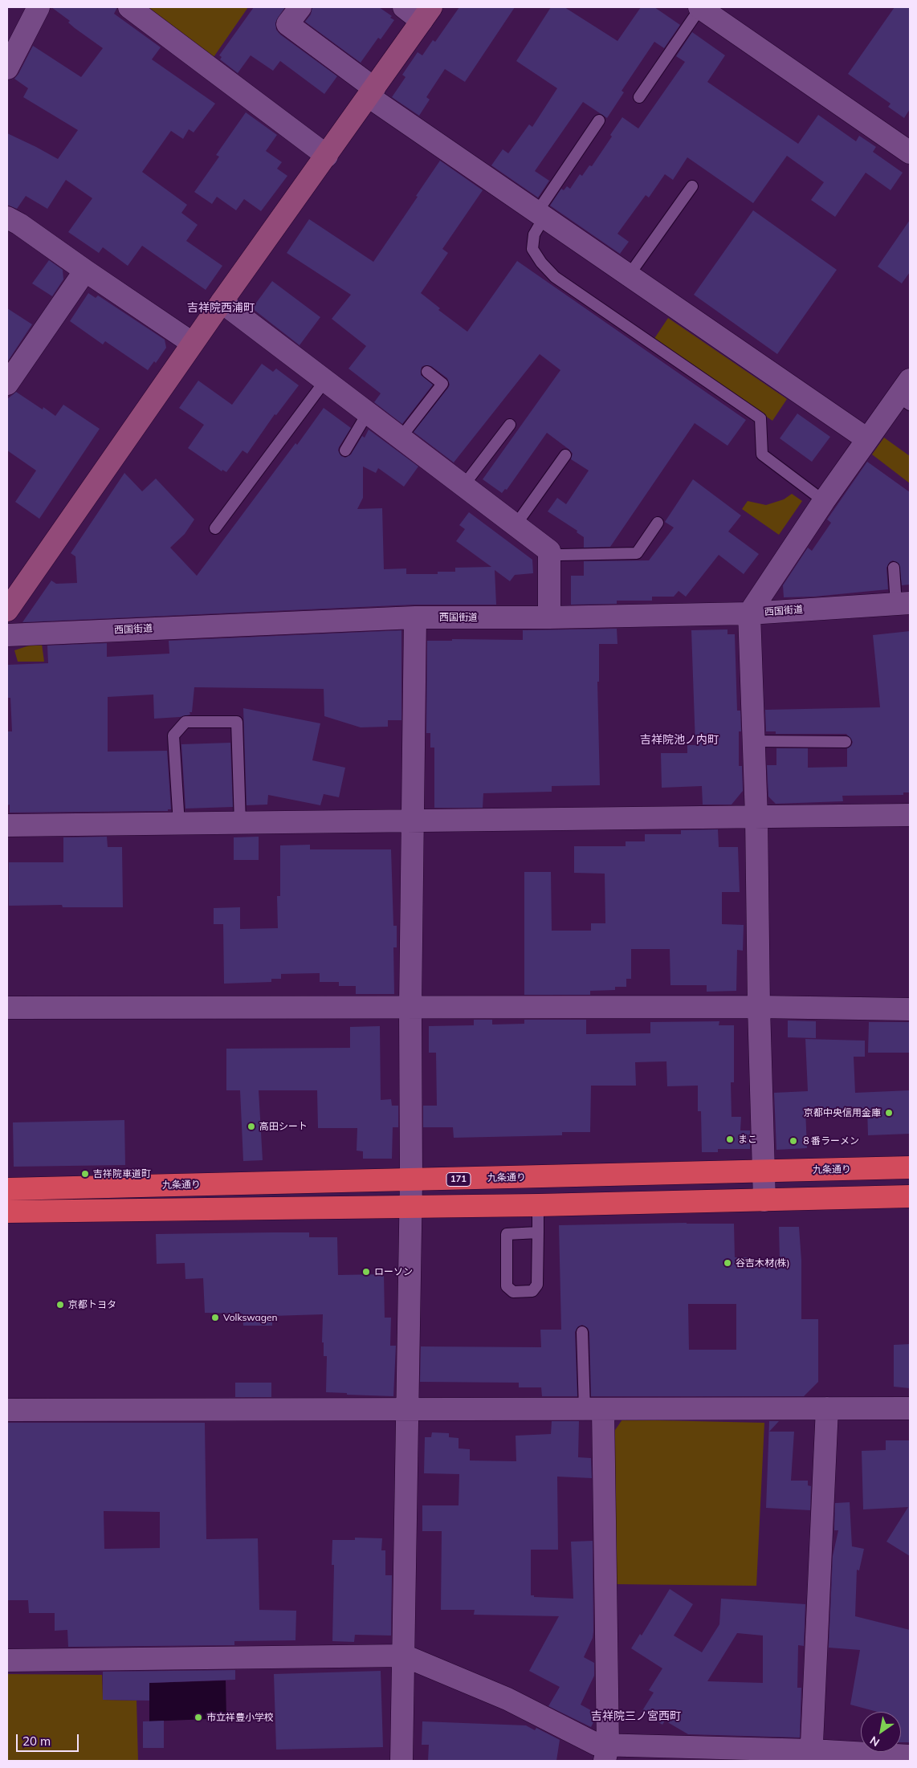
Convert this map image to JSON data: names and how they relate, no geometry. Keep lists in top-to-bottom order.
{
  "streets": {
    "highway": ["九条通り", "171"],
    "street": ["西国街道"]
  },
  "districts": ["吉祥院西浦町", "吉祥院池ノ内町", "吉祥院三ノ宮西町"],
  "places": [
    "京都中央信用金庫",
    "高田シート",
    "まこ",
    "８番ラーメン",
    "吉祥院車道町",
    "谷吉木材(株)",
    "ローソン",
    "京都トヨタ",
    "Volkswagen",
    "市立祥豊小学校"
  ],
  "scale_bar": "20 m",
  "north": "bottom left"
}
